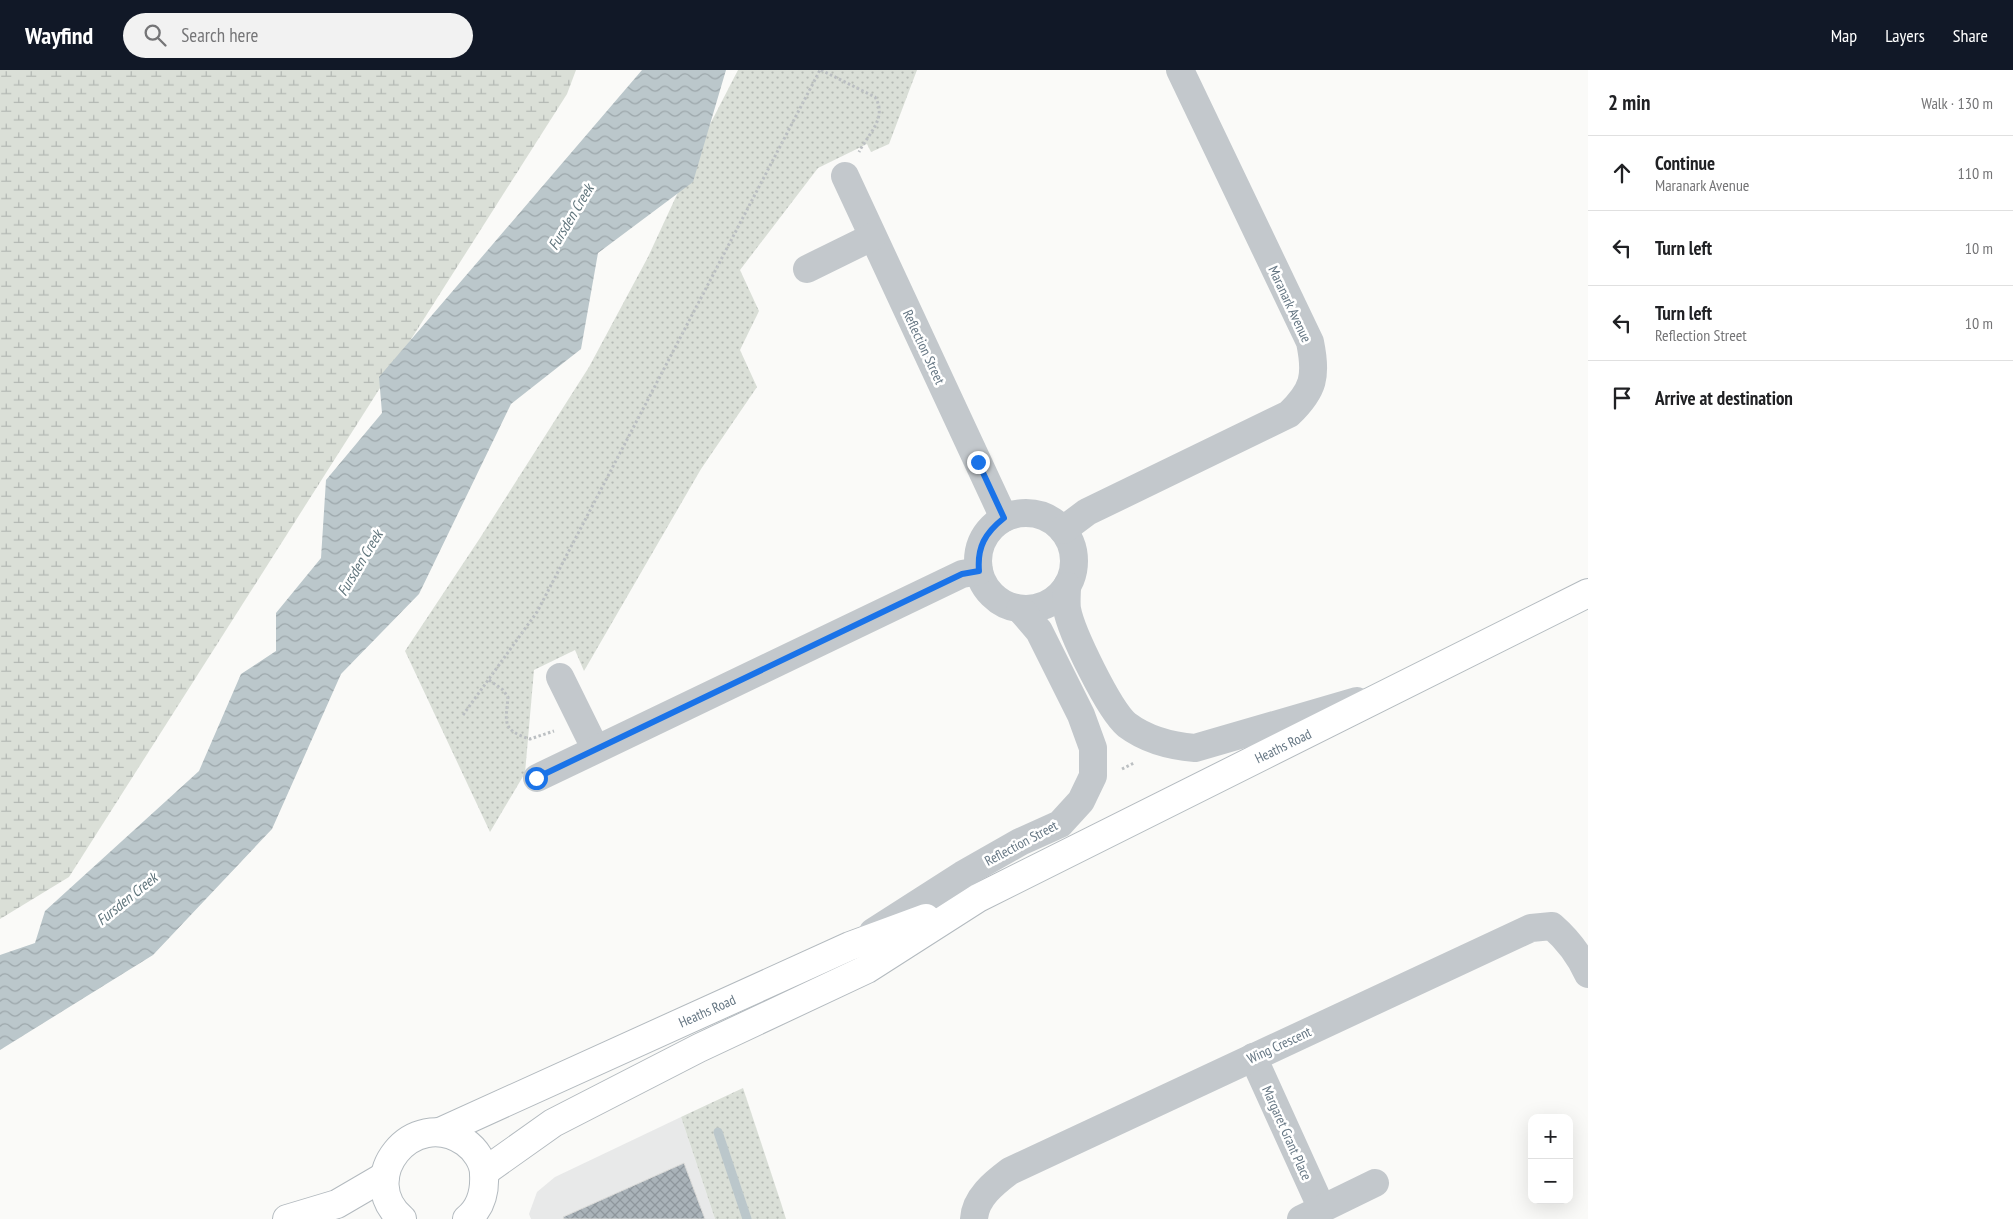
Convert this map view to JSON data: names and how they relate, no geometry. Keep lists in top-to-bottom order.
{
  "streets": {
    "main road": ["Heaths Road"],
    "street": [
      "Maranark Avenue",
      "Reflection Street",
      "Wing Crescent",
      "Margaret Grant Place"
    ]
  },
  "crossings": [
    ["Maranark Avenue", "Reflection Street"],
    ["Reflection Street", "Heaths Road"],
    ["Wing Crescent", "Margaret Grant Place"]
  ],
  "water": ["Fursden Creek"],
  "page": {
    "header": "Wayfind",
    "search": "Search here",
    "nav": ["Map", "Layers", "Share"],
    "heading": ["2 min", "Walk · 130 m"],
    "list": [
      ["Continue", "Maranark Avenue", "110 m"],
      ["Turn left", "10 m"],
      ["Turn left", "Reflection Street", "10 m"],
      "Arrive at destination"
    ],
    "map_buttons": ["+", "−"]
  }
}
